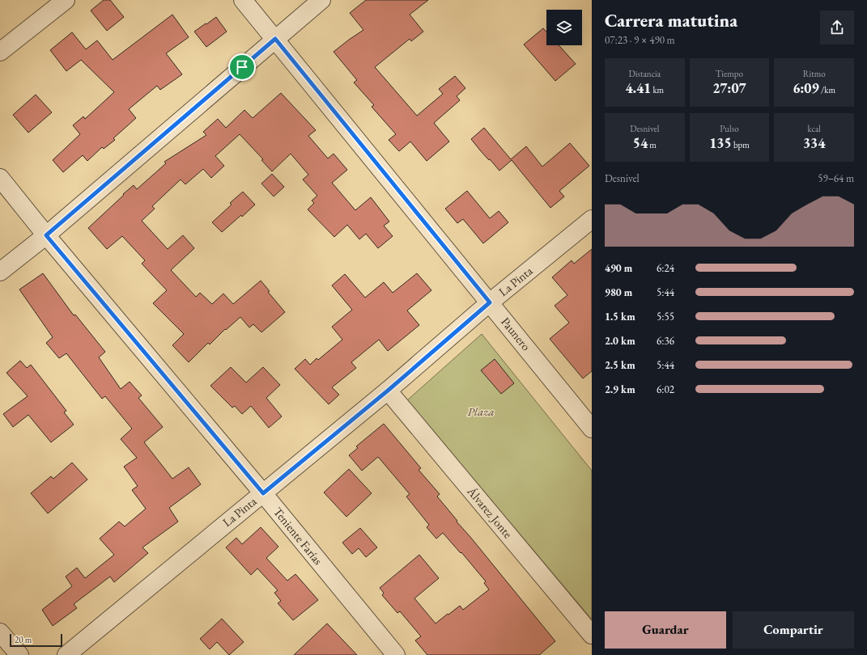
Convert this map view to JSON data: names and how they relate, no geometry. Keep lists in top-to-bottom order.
{
  "streets": {
    "street": [
      "La Pinta",
      "Paunero",
      "Álvarez Jonte",
      "Teniente Farías"
    ]
  },
  "crossings": [
    ["La Pinta", "Paunero"],
    ["La Pinta", "Álvarez Jonte"],
    ["La Pinta", "Teniente Farías"]
  ],
  "parks": ["Plaza"],
  "scale_bar": "20 m",
  "page": {
    "heading": ["Carrera matutina", "07:23 · 9 × 490 m"],
    "stats": [
      ["Distancia", "4.41 km"],
      ["Tiempo", "27:07"],
      ["Ritmo", "6:09 /km"],
      ["Desnivel", "54 m"],
      ["Pulso", "135 bpm"],
      ["kcal", "334"]
    ],
    "chart": ["Desnivel", "59–64 m"],
    "list": [
      {
        "name": "490 m",
        "note": "6:24"
      },
      {
        "name": "980 m",
        "note": "5:44"
      },
      {
        "name": "1.5 km",
        "note": "5:55"
      },
      {
        "name": "2.0 km",
        "note": "6:36"
      },
      {
        "name": "2.5 km",
        "note": "5:44"
      },
      {
        "name": "2.9 km",
        "note": "6:02"
      }
    ],
    "buttons": ["Guardar", "Compartir"],
    "scale": "20 m"
  }
}
